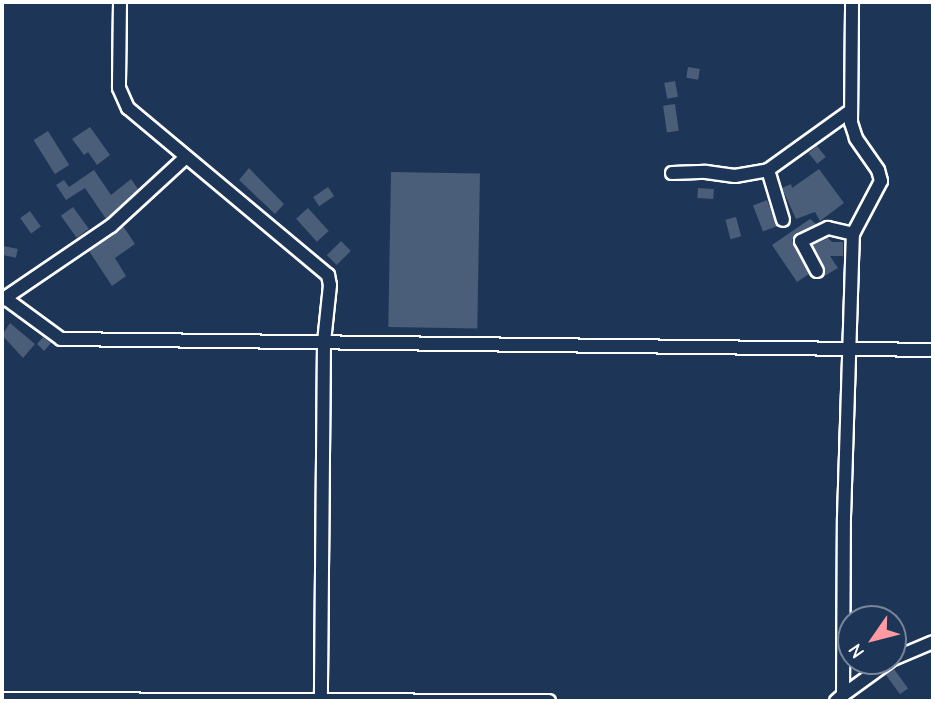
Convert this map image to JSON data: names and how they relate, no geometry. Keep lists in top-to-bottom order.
{
  "north": "bottom left"
}
